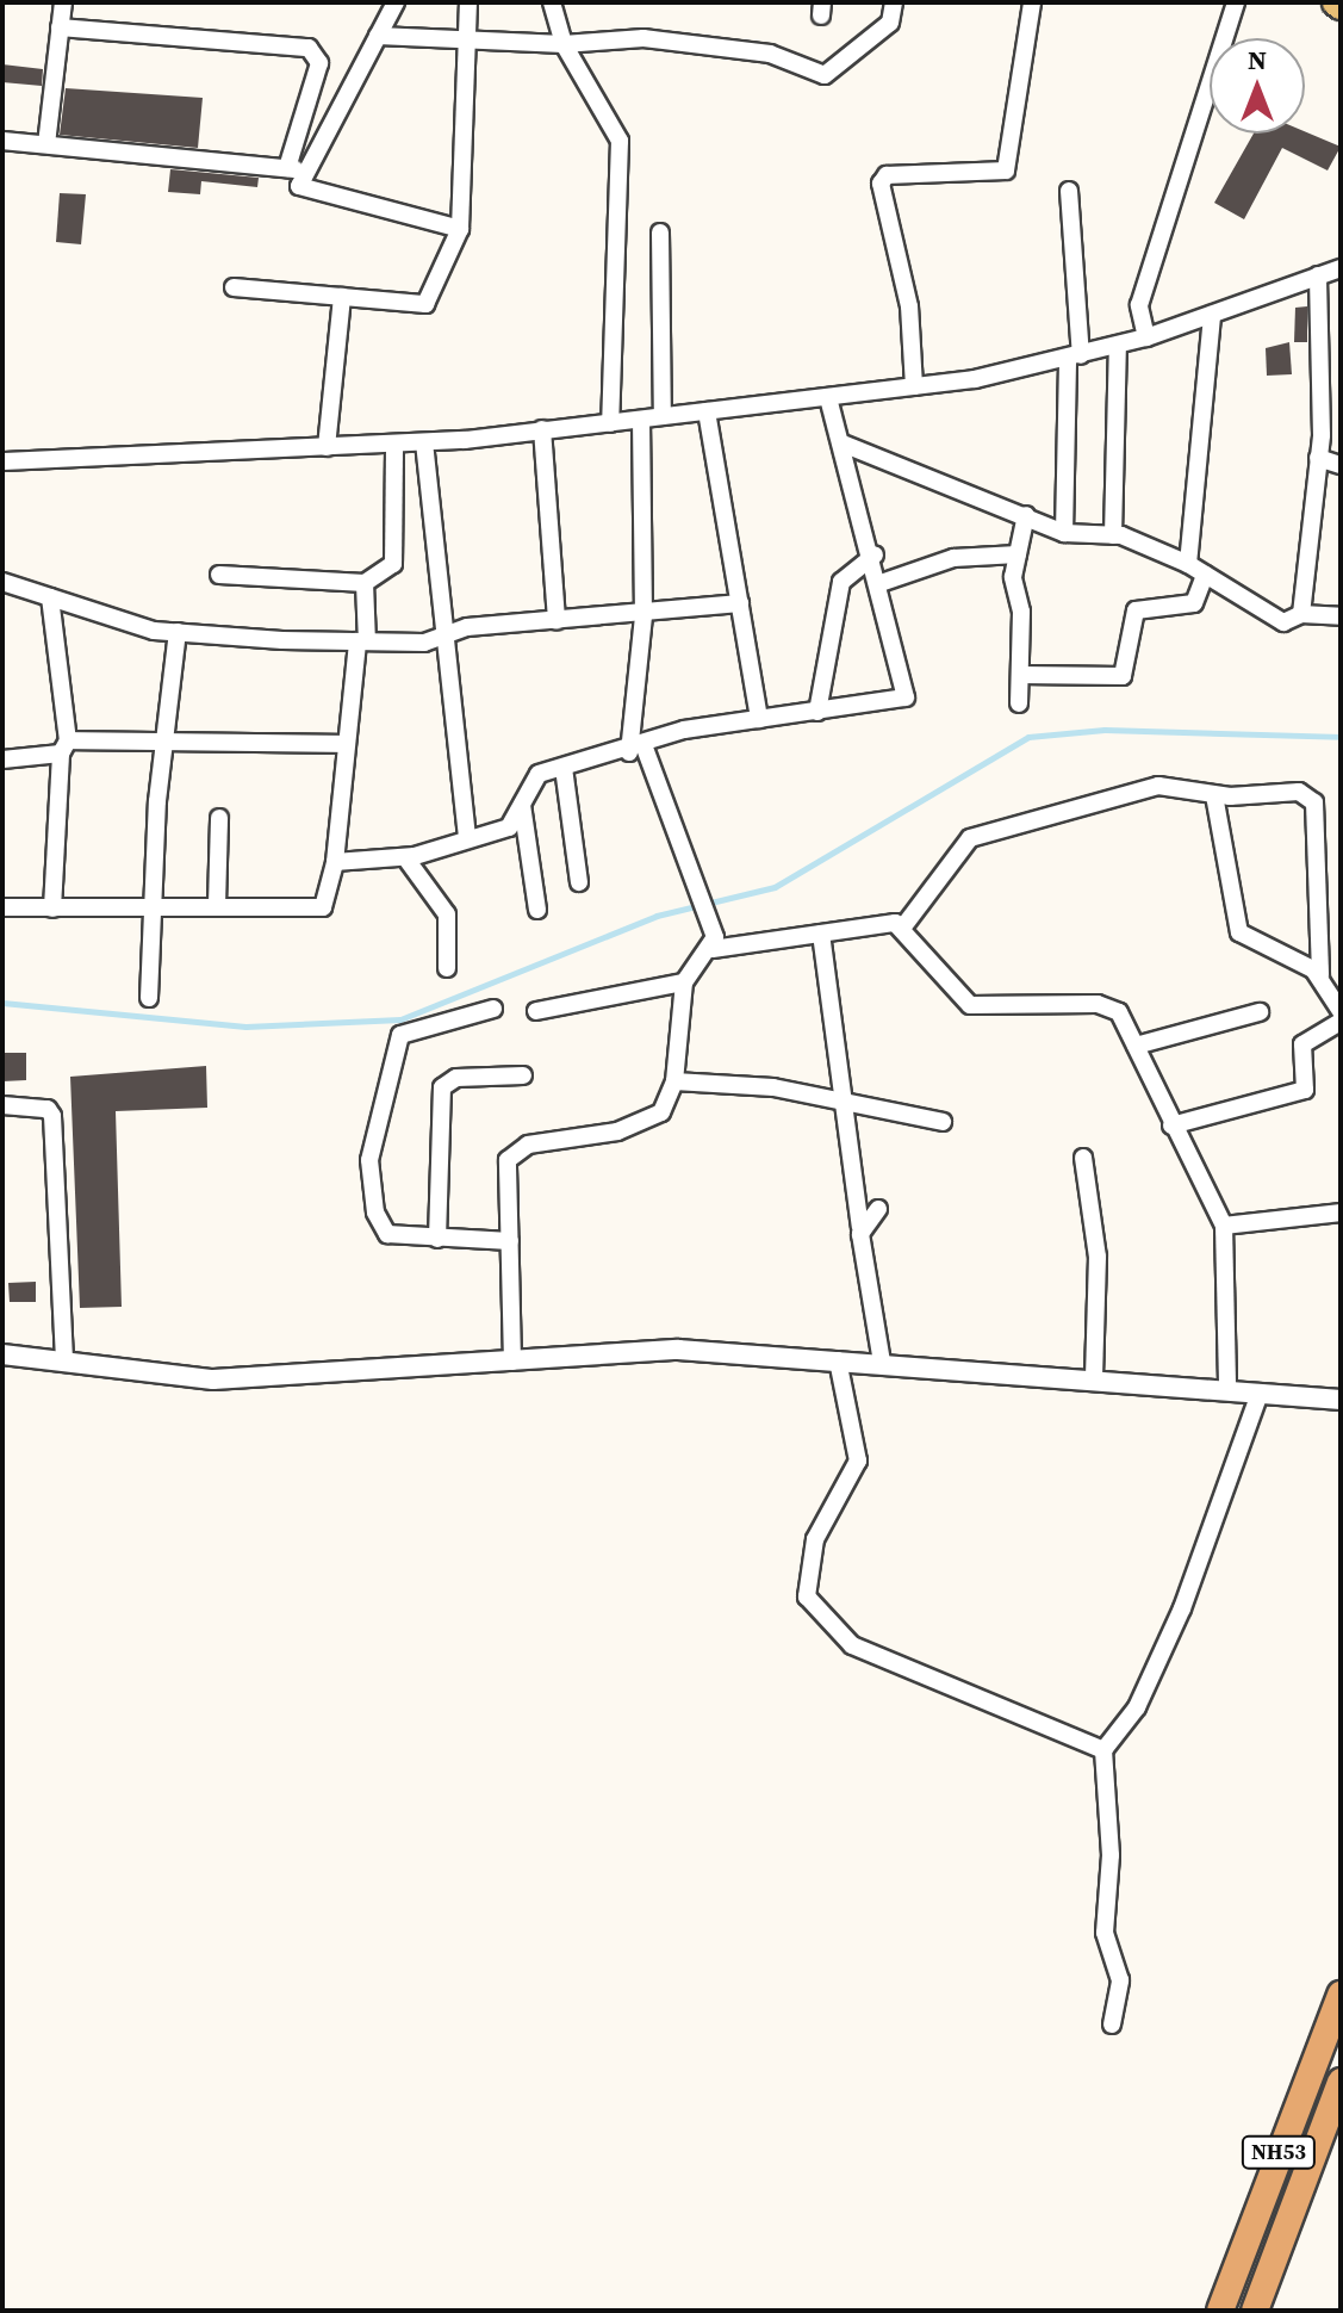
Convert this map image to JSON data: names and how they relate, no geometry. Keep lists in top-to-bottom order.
{
  "streets": {
    "highway": ["NH53"]
  },
  "north": "top"
}
